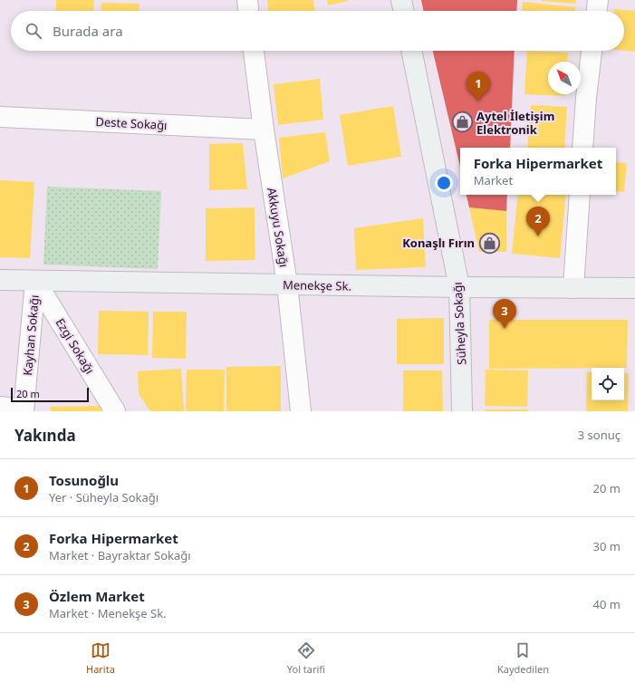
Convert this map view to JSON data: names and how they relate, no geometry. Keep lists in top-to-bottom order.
{
  "streets": {
    "street": [
      "Deste Sokağı",
      "Akkuyu Sokağı",
      "Menekşe Sk.",
      "Süheyla Sokağı",
      "Kayhan Sokağı",
      "Ezgi Sokağı"
    ]
  },
  "crossings": [
    ["Deste Sokağı", "Akkuyu Sokağı"],
    ["Akkuyu Sokağı", "Menekşe Sk."],
    ["Menekşe Sk.", "Süheyla Sokağı"],
    ["Menekşe Sk.", "Kayhan Sokağı"],
    ["Menekşe Sk.", "Ezgi Sokağı"],
    ["Kayhan Sokağı", "Ezgi Sokağı"]
  ],
  "places": {
    "shop": ["Aytel İletişim Elektronik", "Konaşlı Fırın"]
  },
  "scale_bar": "20 m",
  "north": "top left",
  "page": {
    "search": "Burada ara",
    "pins": ["1", "2", "3"],
    "popup": ["Forka Hipermarket", "Market"],
    "scale": "20 m",
    "heading": ["Yakında", "3 sonuç"],
    "list": [
      {
        "mark": "1",
        "name": "Tosunoğlu",
        "note": "Yer · Süheyla Sokağı",
        "value": "20 m"
      },
      {
        "mark": "2",
        "name": "Forka Hipermarket",
        "note": "Market · Bayraktar Sokağı",
        "value": "30 m"
      },
      {
        "mark": "3",
        "name": "Özlem Market",
        "note": "Market · Menekşe Sk.",
        "value": "40 m"
      }
    ],
    "nav": ["Harita", "Yol tarifi", "Kaydedilen"]
  }
}
